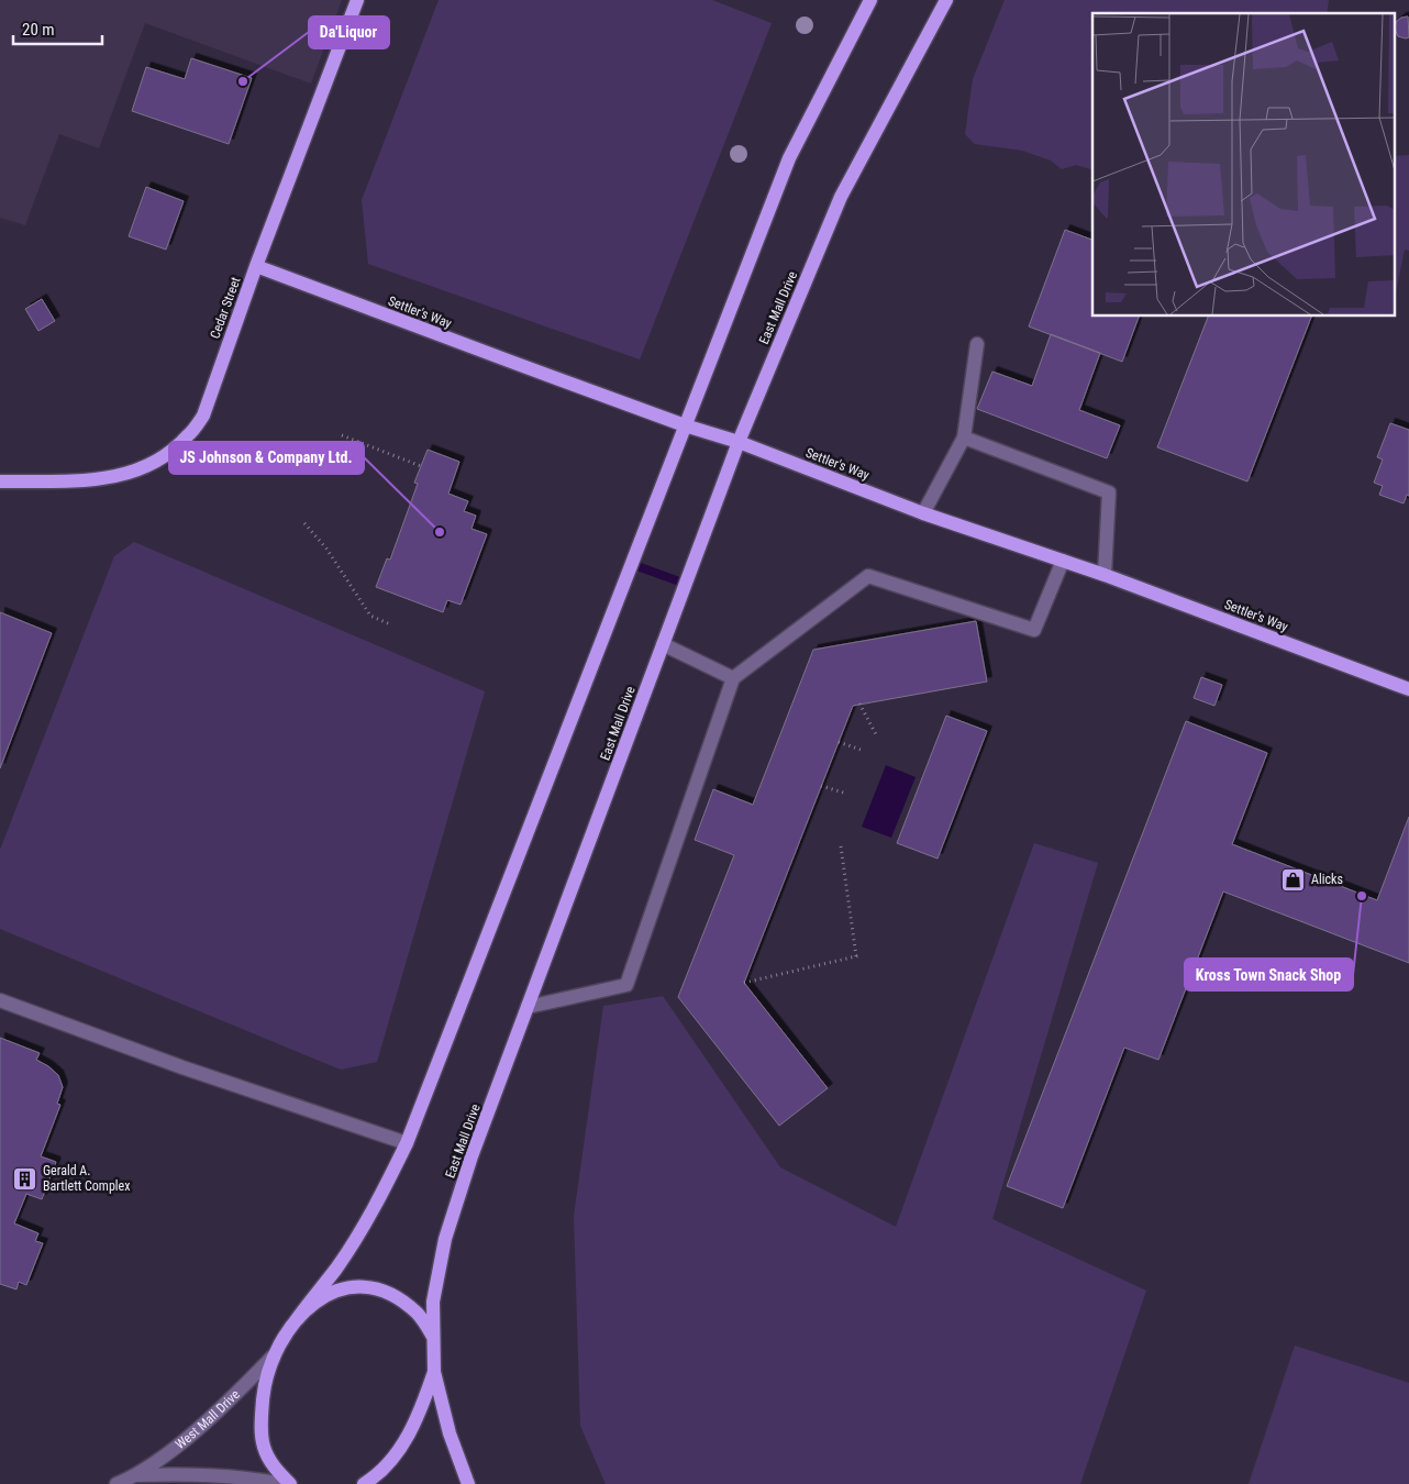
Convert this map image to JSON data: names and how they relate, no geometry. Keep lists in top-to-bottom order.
{
  "streets": {
    "main road": ["Cedar Street", "East Mall Drive", "Settler's Way"],
    "street": ["West Mall Drive"]
  },
  "crossings": [
    ["Cedar Street", "Settler's Way"],
    ["East Mall Drive", "Settler's Way"]
  ],
  "places": {
    "other": ["Da'Liquor", "JS Johnson & Company Ltd.", "Kross Town Snack Shop"],
    "shop": ["Alicks"],
    "building": ["Gerald A. Bartlett Complex"]
  },
  "scale_bar": "20 m"
}
